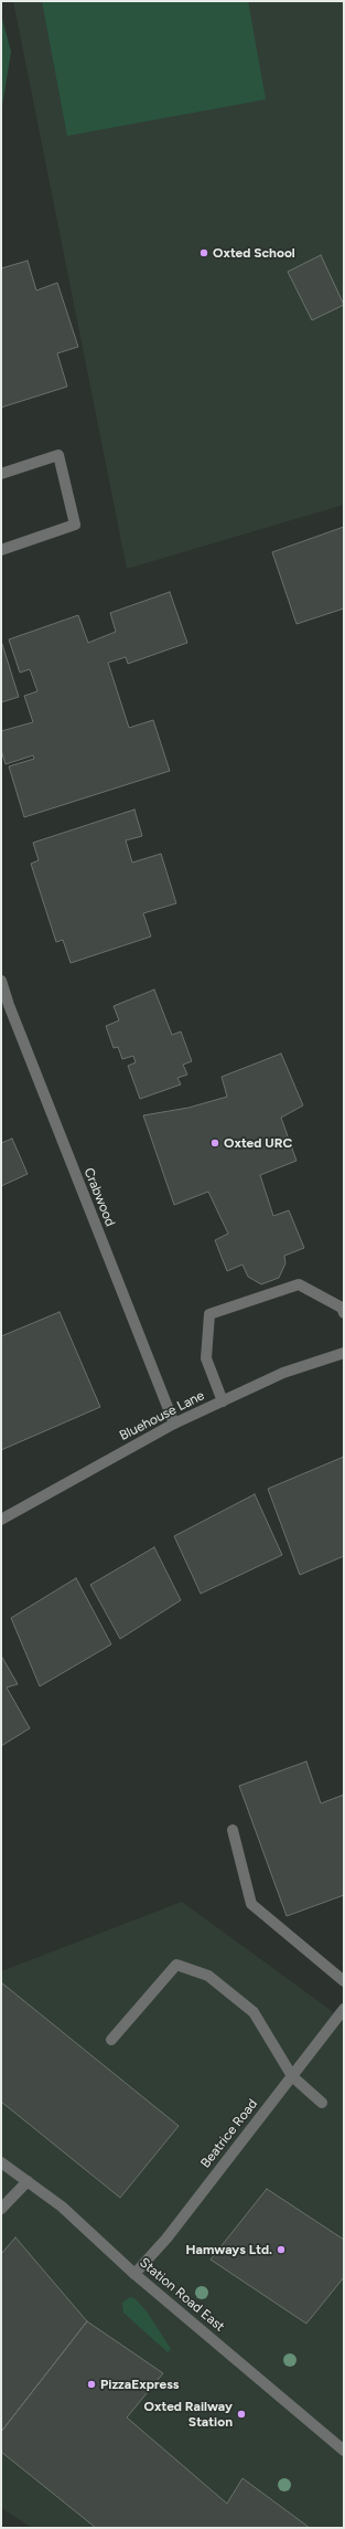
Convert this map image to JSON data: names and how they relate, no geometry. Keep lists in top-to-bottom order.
{
  "streets": {
    "street": [
      "Crabwood",
      "Bluehouse Lane",
      "Beatrice Road",
      "Station Road East"
    ]
  },
  "crossings": [
    ["Crabwood", "Bluehouse Lane"],
    ["Beatrice Road", "Station Road East"]
  ],
  "places": [
    "Oxted School",
    "Oxted URC",
    "Hamways Ltd.",
    "PizzaExpress",
    "Oxted Railway Station"
  ]
}
